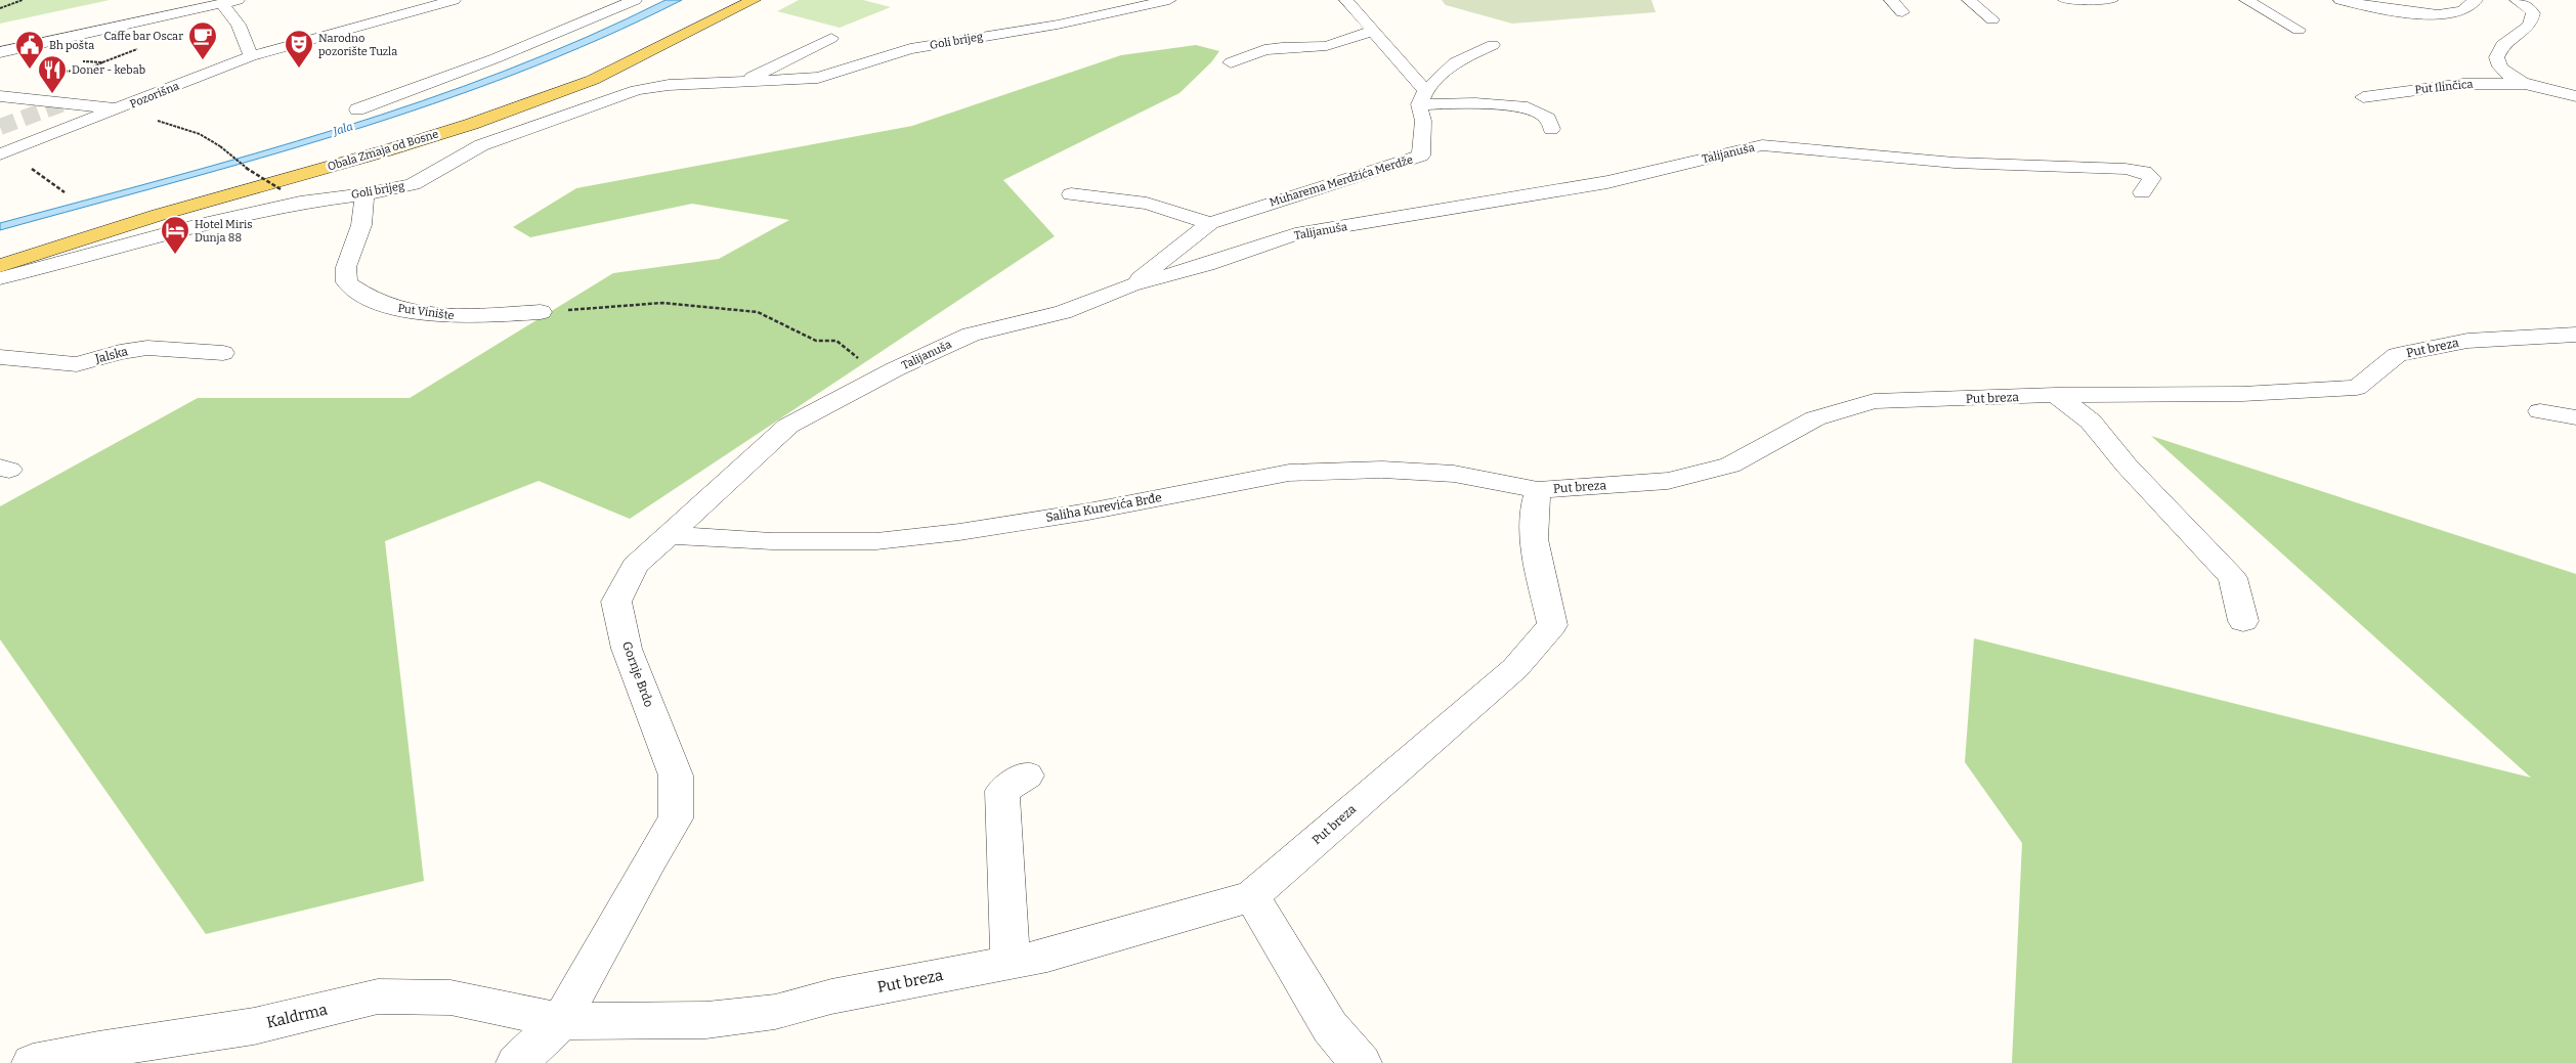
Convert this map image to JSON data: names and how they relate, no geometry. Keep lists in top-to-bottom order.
{
  "streets": {
    "main road": ["Obala Zmaja od Bosne"],
    "street": [
      "Goli brijeg",
      "Put Ilinčica",
      "Pozorišna",
      "Talijanuša",
      "Muharema Merdžića Merdže",
      "Put Vinište",
      "Put breza",
      "Jalska",
      "Saliha Kurevića Brđe",
      "Gornje Brdo",
      "Kaldrma"
    ]
  },
  "crossings": [
    ["Goli brijeg", "Put Vinište"],
    ["Talijanuša", "Muharema Merdžića Merdže"],
    ["Talijanuša", "Gornje Brdo"],
    ["Put breza", "Saliha Kurevića Brđe"],
    ["Put breza", "Gornje Brdo"],
    ["Put breza", "Kaldrma"],
    ["Saliha Kurevića Brđe", "Gornje Brdo"],
    ["Gornje Brdo", "Kaldrma"]
  ],
  "water": ["Jala"],
  "places": {
    "cafe": ["Caffe bar Oscar"],
    "theatre": ["Narodno pozorište Tuzla"],
    "public building": ["Bh pošta"],
    "restaurant": ["Doner - kebab"],
    "hotel": ["Hotel Miris Dunja 88"]
  }
}
